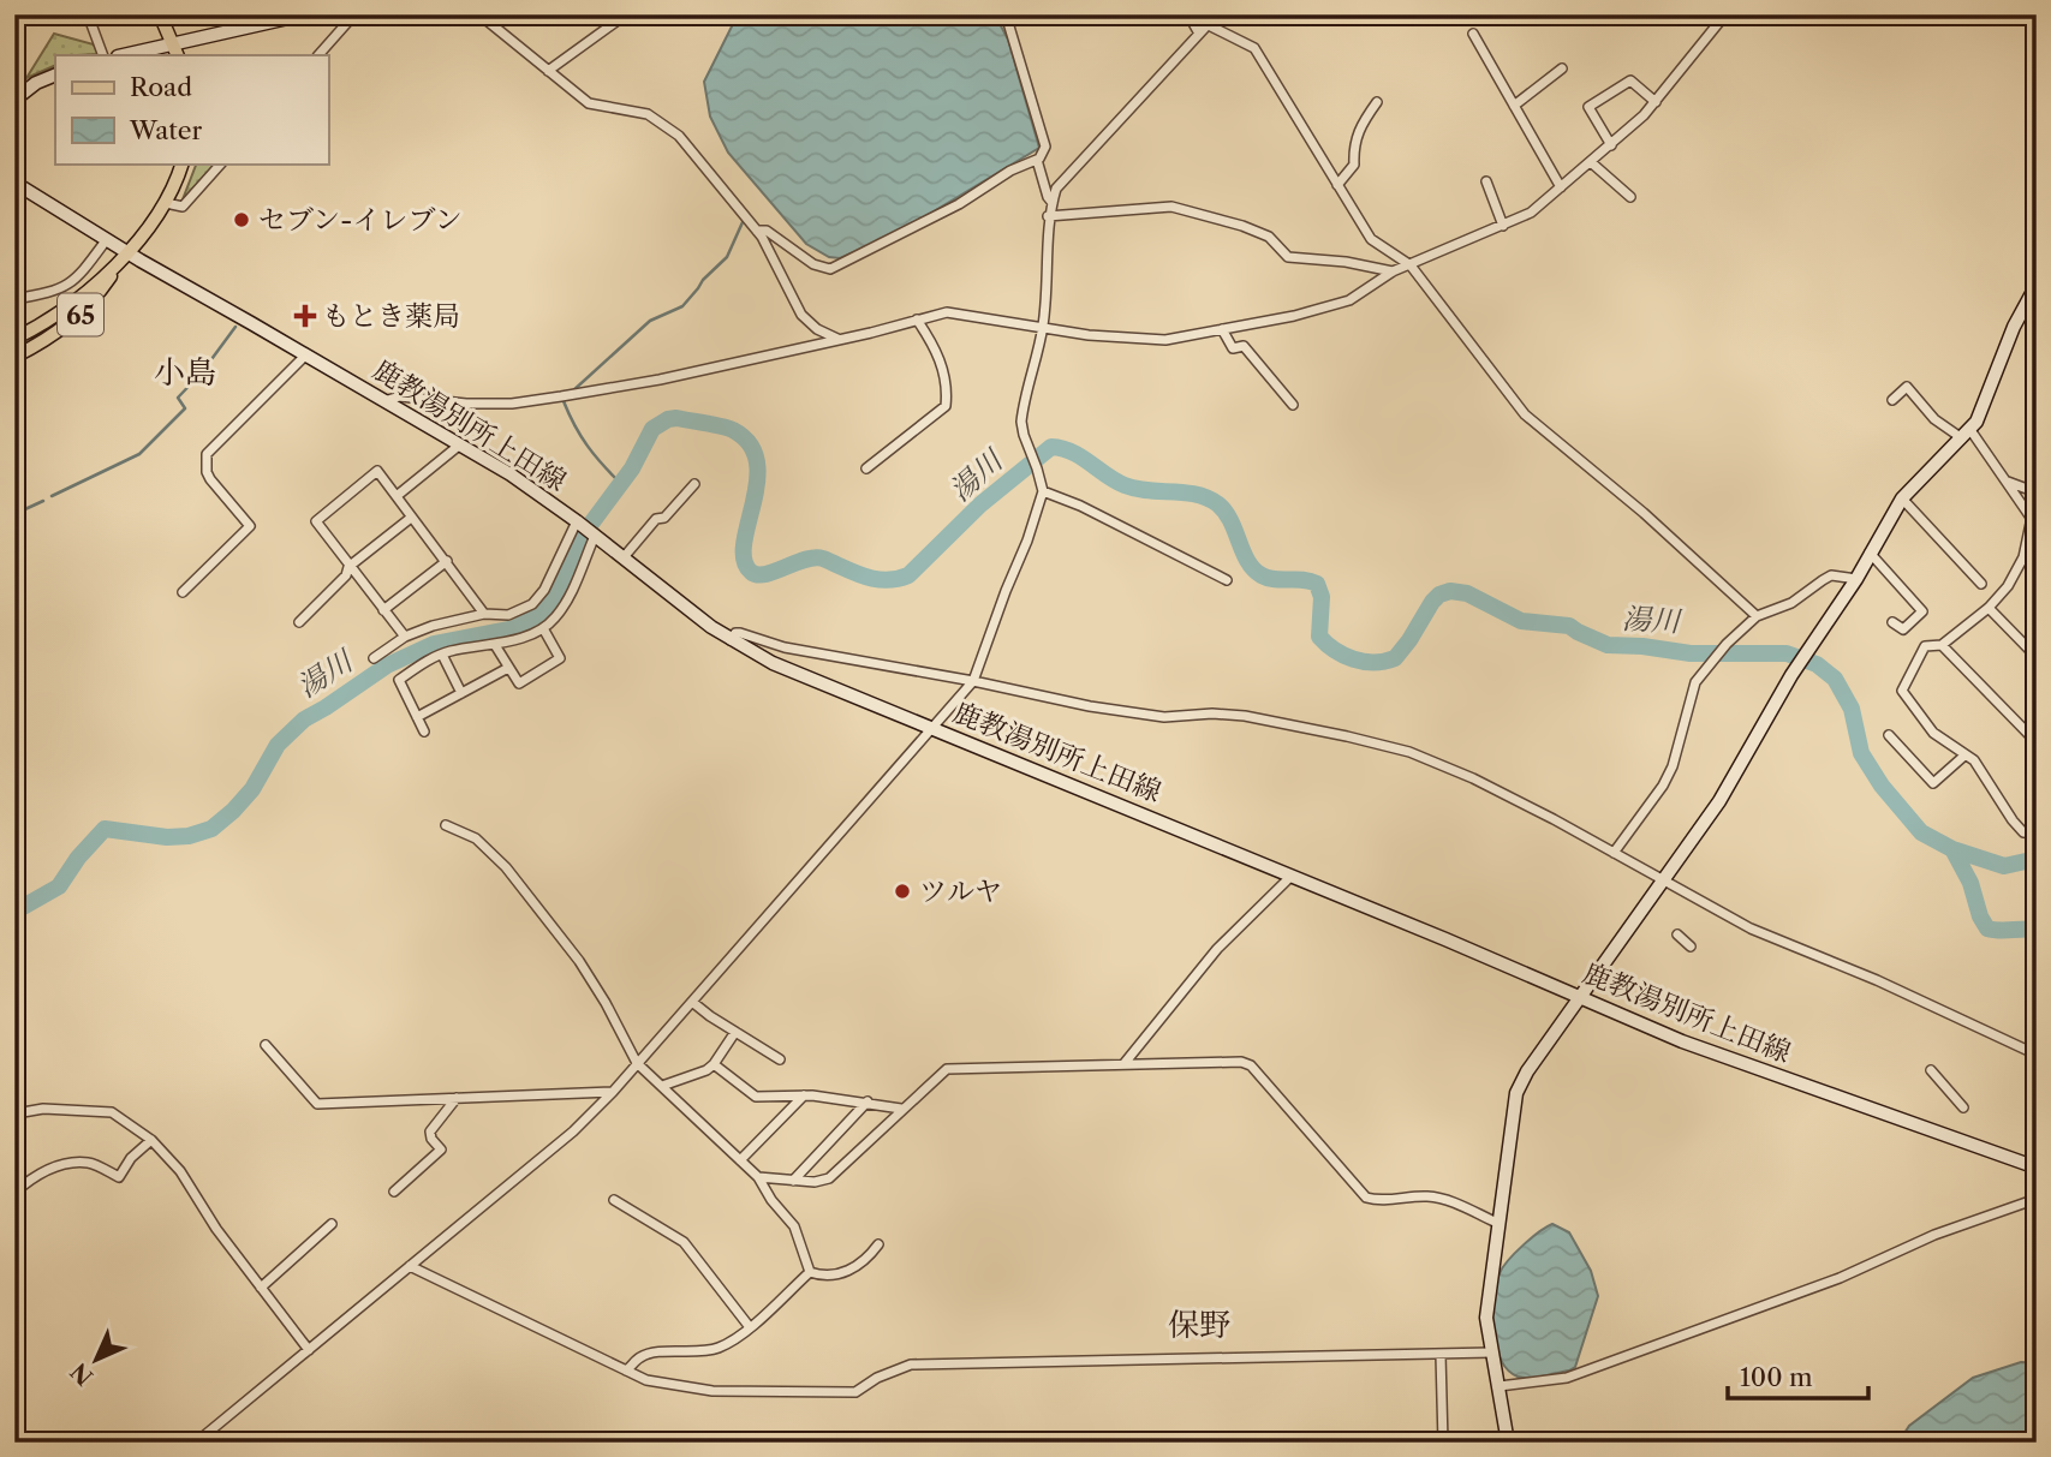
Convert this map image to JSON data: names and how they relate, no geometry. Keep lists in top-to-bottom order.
{
  "streets": {
    "main road": ["65", "鹿教湯別所上田線"]
  },
  "crossings": [
    ["65", "鹿教湯別所上田線"]
  ],
  "districts": ["小島", "保野"],
  "water": ["湯川"],
  "places": {
    "other": ["セブン-イレブン", "ツルヤ"],
    "health": ["もとき薬局"]
  },
  "legend": ["Road", "Water"],
  "scale_bar": "100 m",
  "north": "bottom left"
}
